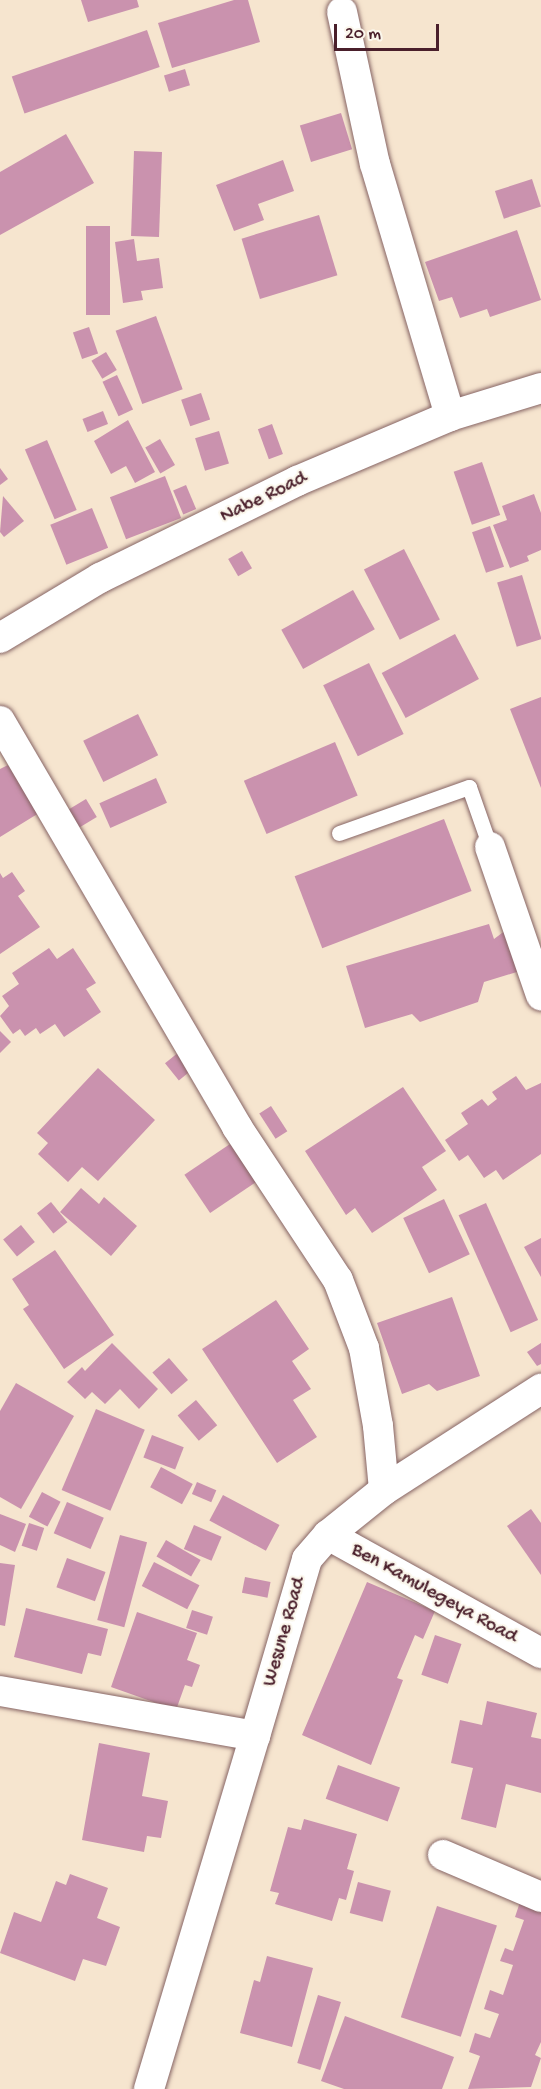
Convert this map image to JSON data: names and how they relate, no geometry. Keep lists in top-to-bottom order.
{
  "streets": {
    "street": ["Nabe Road", "Ben Kamulegeya Road", "Wesune Road"]
  },
  "crossings": [
    ["Ben Kamulegeya Road", "Wesune Road"]
  ],
  "scale_bar": "20 m"
}
